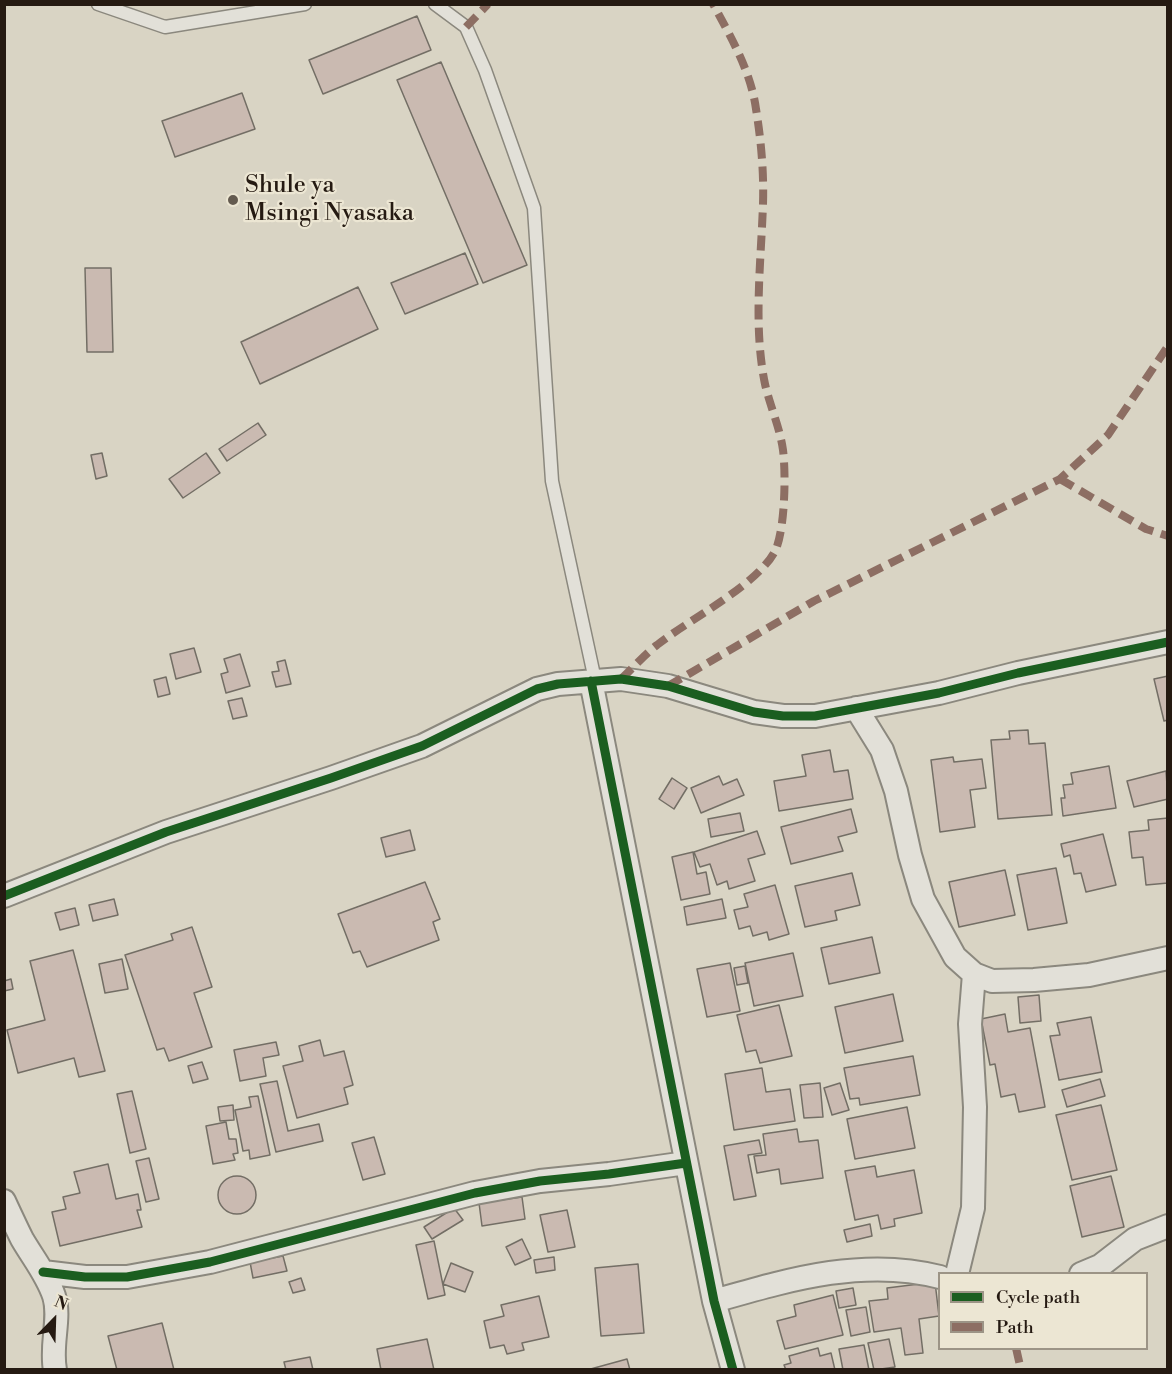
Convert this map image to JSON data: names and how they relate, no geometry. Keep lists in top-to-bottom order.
{
  "places": ["Shule ya Msingi Nyasaka"],
  "legend": ["Cycle path", "Path"],
  "north": "top right"
}
